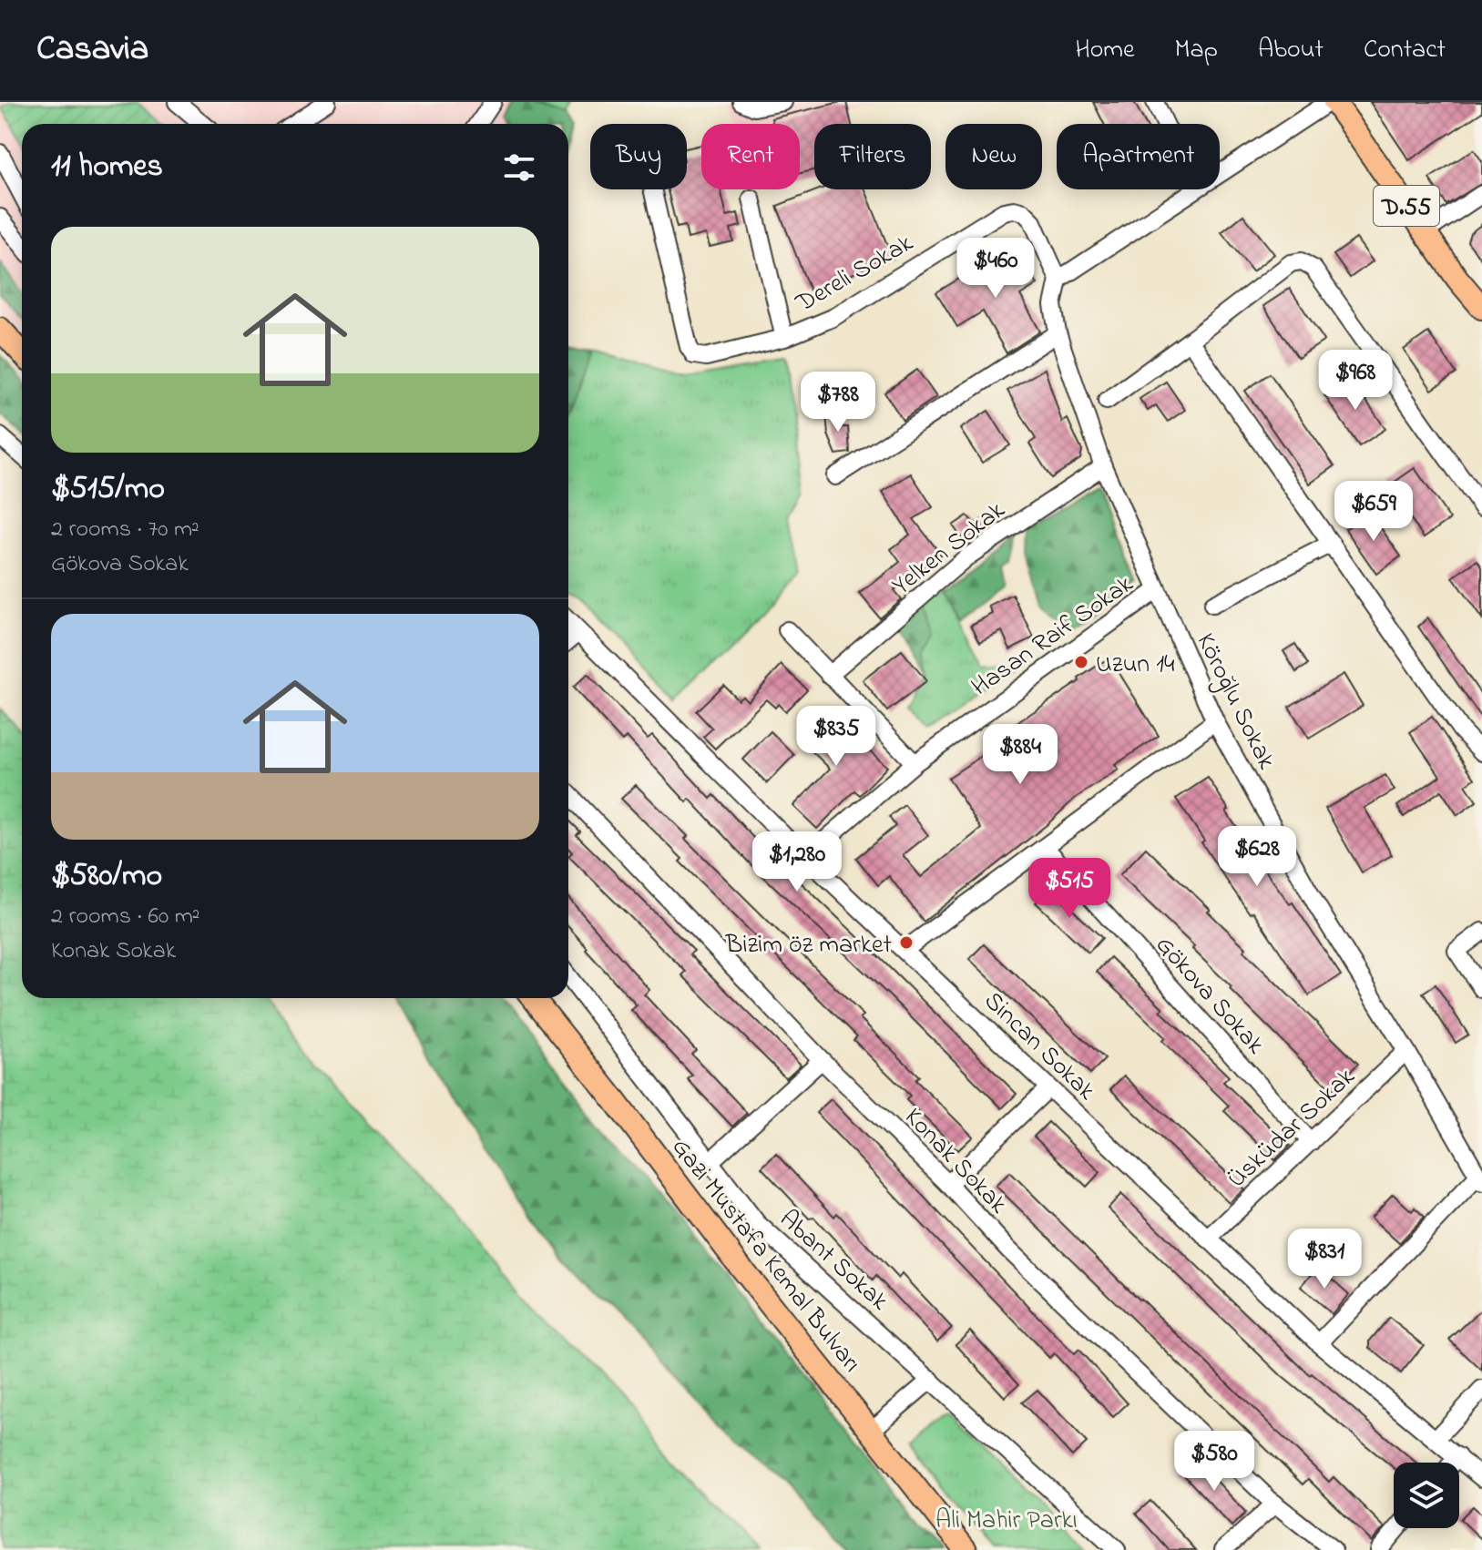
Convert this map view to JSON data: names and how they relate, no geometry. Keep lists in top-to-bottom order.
{
  "streets": {
    "main road": ["D.55", "Gazi Mustafa Kemal Bulvarı"],
    "street": [
      "Dereli Sokak",
      "Yelken Sokak",
      "Hasan Raif Sokak",
      "Köroğlu Sokak",
      "Gökova Sokak",
      "Sincan Sokak",
      "Üsküdar Sokak",
      "Konak Sokak",
      "Abant Sokak"
    ]
  },
  "crossings": [
    ["Dereli Sokak", "Köroğlu Sokak"],
    ["Yelken Sokak", "Köroğlu Sokak"],
    ["Hasan Raif Sokak", "Köroğlu Sokak"],
    ["Hasan Raif Sokak", "Sincan Sokak"],
    ["Köroğlu Sokak", "Üsküdar Sokak"],
    ["Gökova Sokak", "Üsküdar Sokak"],
    ["Sincan Sokak", "Üsküdar Sokak"]
  ],
  "parks": ["Ali Mahir Parkı"],
  "places": ["Uzun 14", "Bizim öz market"],
  "page": {
    "header": "Casavia",
    "nav": [
      "Home",
      "Map",
      "About",
      "Contact"
    ],
    "chip": [
      "Buy",
      "Rent",
      "Filters",
      "New",
      "Apartment"
    ],
    "heading": "11 homes",
    "list": [
      {
        "name": "$515/mo",
        "note": "2 rooms · 70 m² · Gökova Sokak"
      },
      {
        "name": "$580/mo",
        "note": "2 rooms · 60 m² · Konak Sokak"
      }
    ],
    "price": [
      "$460",
      "$968",
      "$788",
      "$659",
      "$835",
      "$884",
      "$628",
      "$1,280",
      "$515",
      "$831",
      "$580"
    ]
  }
}
